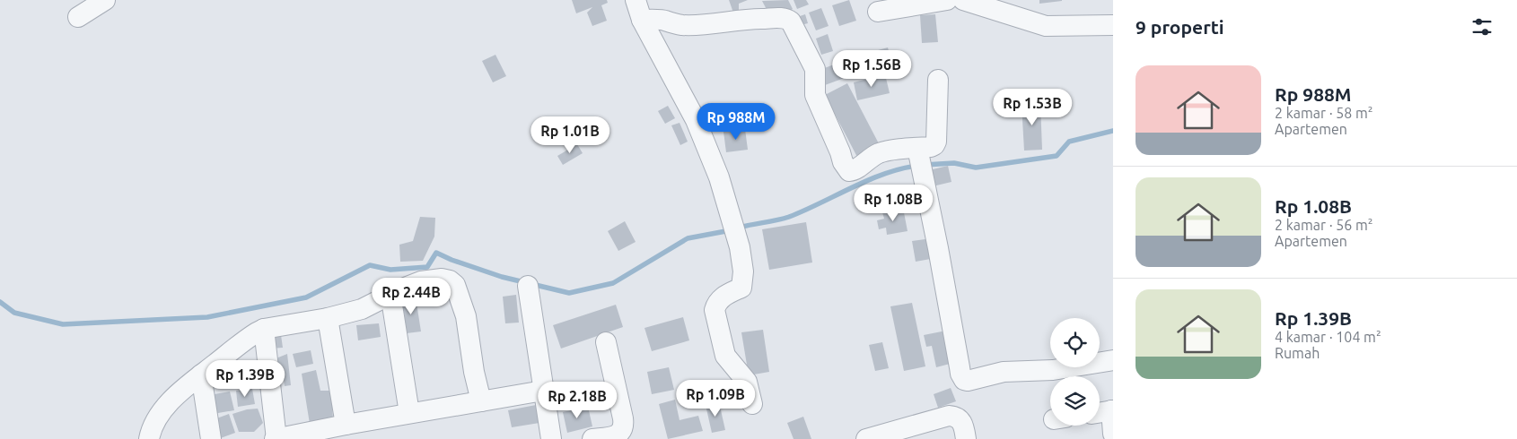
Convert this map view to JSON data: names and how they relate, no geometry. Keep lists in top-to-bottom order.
{
  "page": {
    "heading": "9 properti",
    "price": [
      "Rp 1.56B",
      "Rp 1.53B",
      "Rp 988M",
      "Rp 1.01B",
      "Rp 1.08B",
      "Rp 2.44B",
      "Rp 1.39B",
      "Rp 1.09B",
      "Rp 2.18B"
    ],
    "list": [
      {
        "name": "Rp 988M",
        "note": "2 kamar · 58 m² · Apartemen"
      },
      {
        "name": "Rp 1.08B",
        "note": "2 kamar · 56 m² · Apartemen"
      },
      {
        "name": "Rp 1.39B",
        "note": "4 kamar · 104 m² · Rumah"
      }
    ]
  }
}
